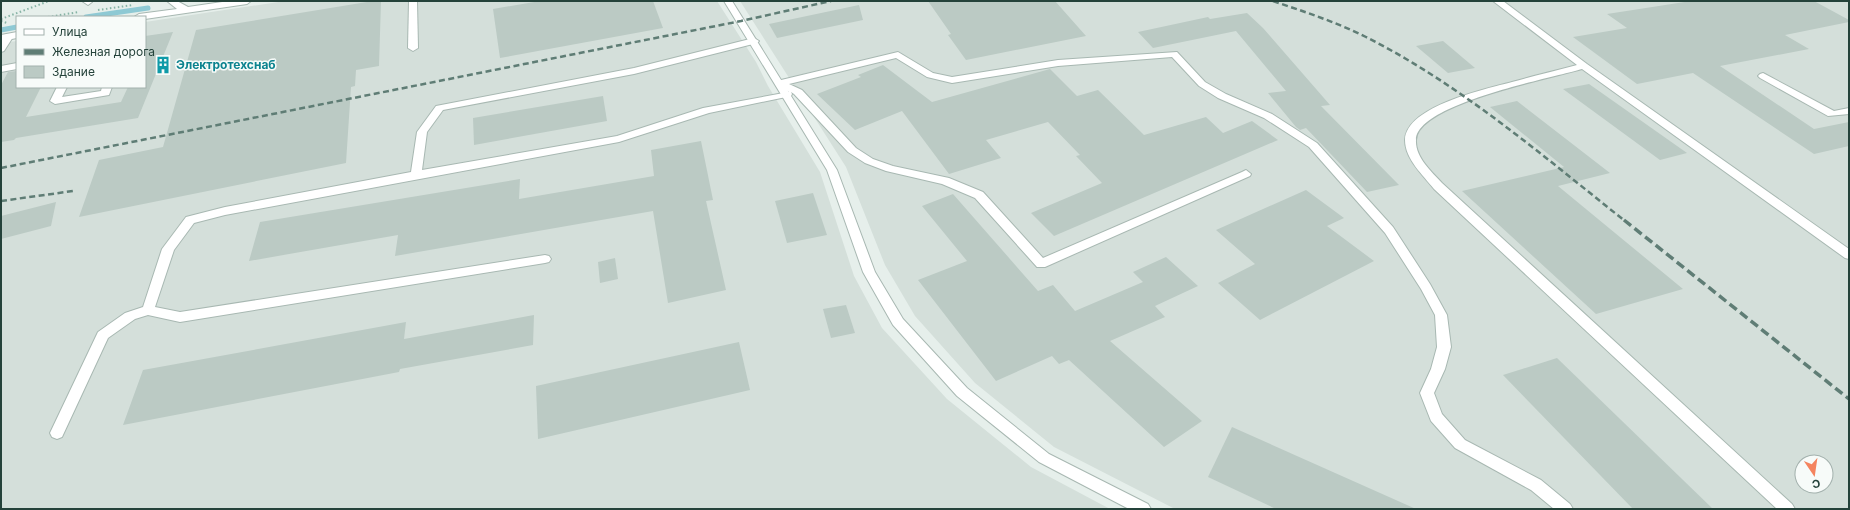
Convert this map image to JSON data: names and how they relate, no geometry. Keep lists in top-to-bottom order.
{
  "places": {
    "building": ["Электротехснаб"]
  },
  "legend": ["Улица", "Железная дорога", "Здание"],
  "north": "bottom"
}
